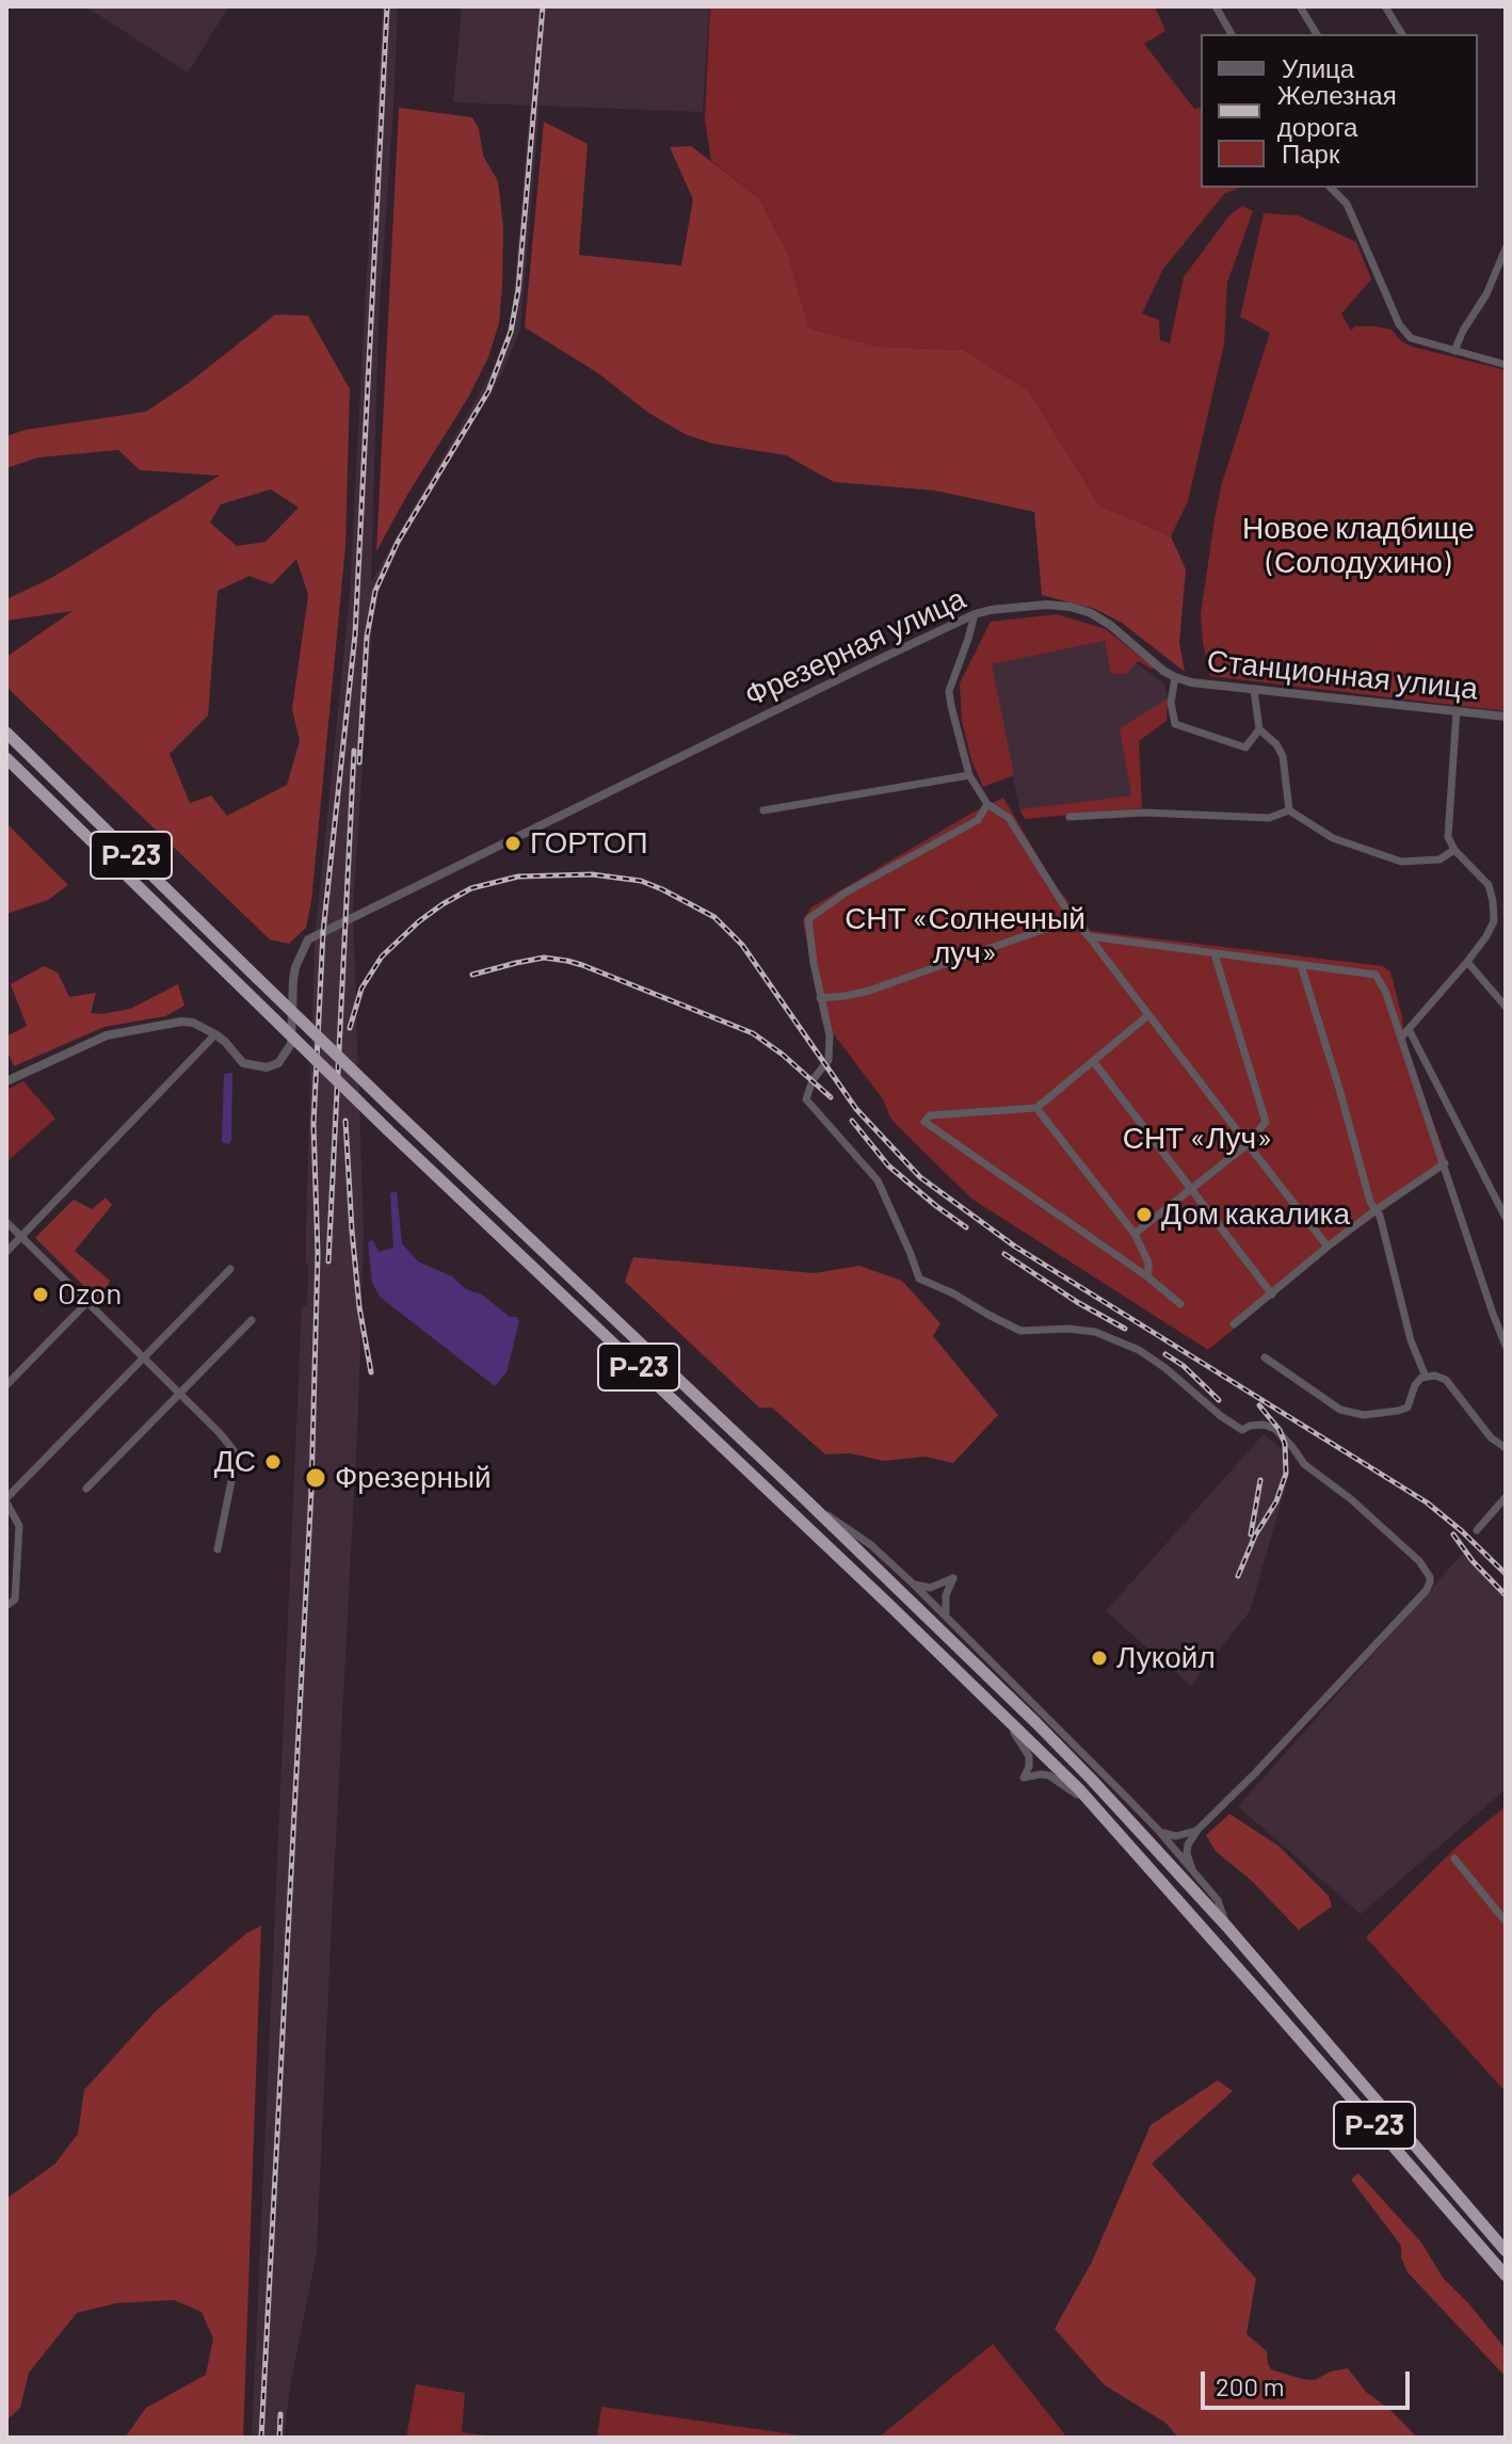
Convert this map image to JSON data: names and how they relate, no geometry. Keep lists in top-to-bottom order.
{
  "streets": {
    "highway": ["Р-23"],
    "street": ["Фрезерная улица", "Станционная улица"]
  },
  "crossings": [
    ["Фрезерная улица", "Станционная улица"]
  ],
  "parks": ["Новое кладбище (Солодухино)", "СНТ «Солнечный луч»", "СНТ «Луч»"],
  "places": [
    "ГОРТОП",
    "Дом какалика",
    "Ozon",
    "ДС",
    "Фрезерный",
    "Лукойл"
  ],
  "legend": ["Улица", "Железная дорога", "Парк"],
  "scale_bar": "200 m"
}
